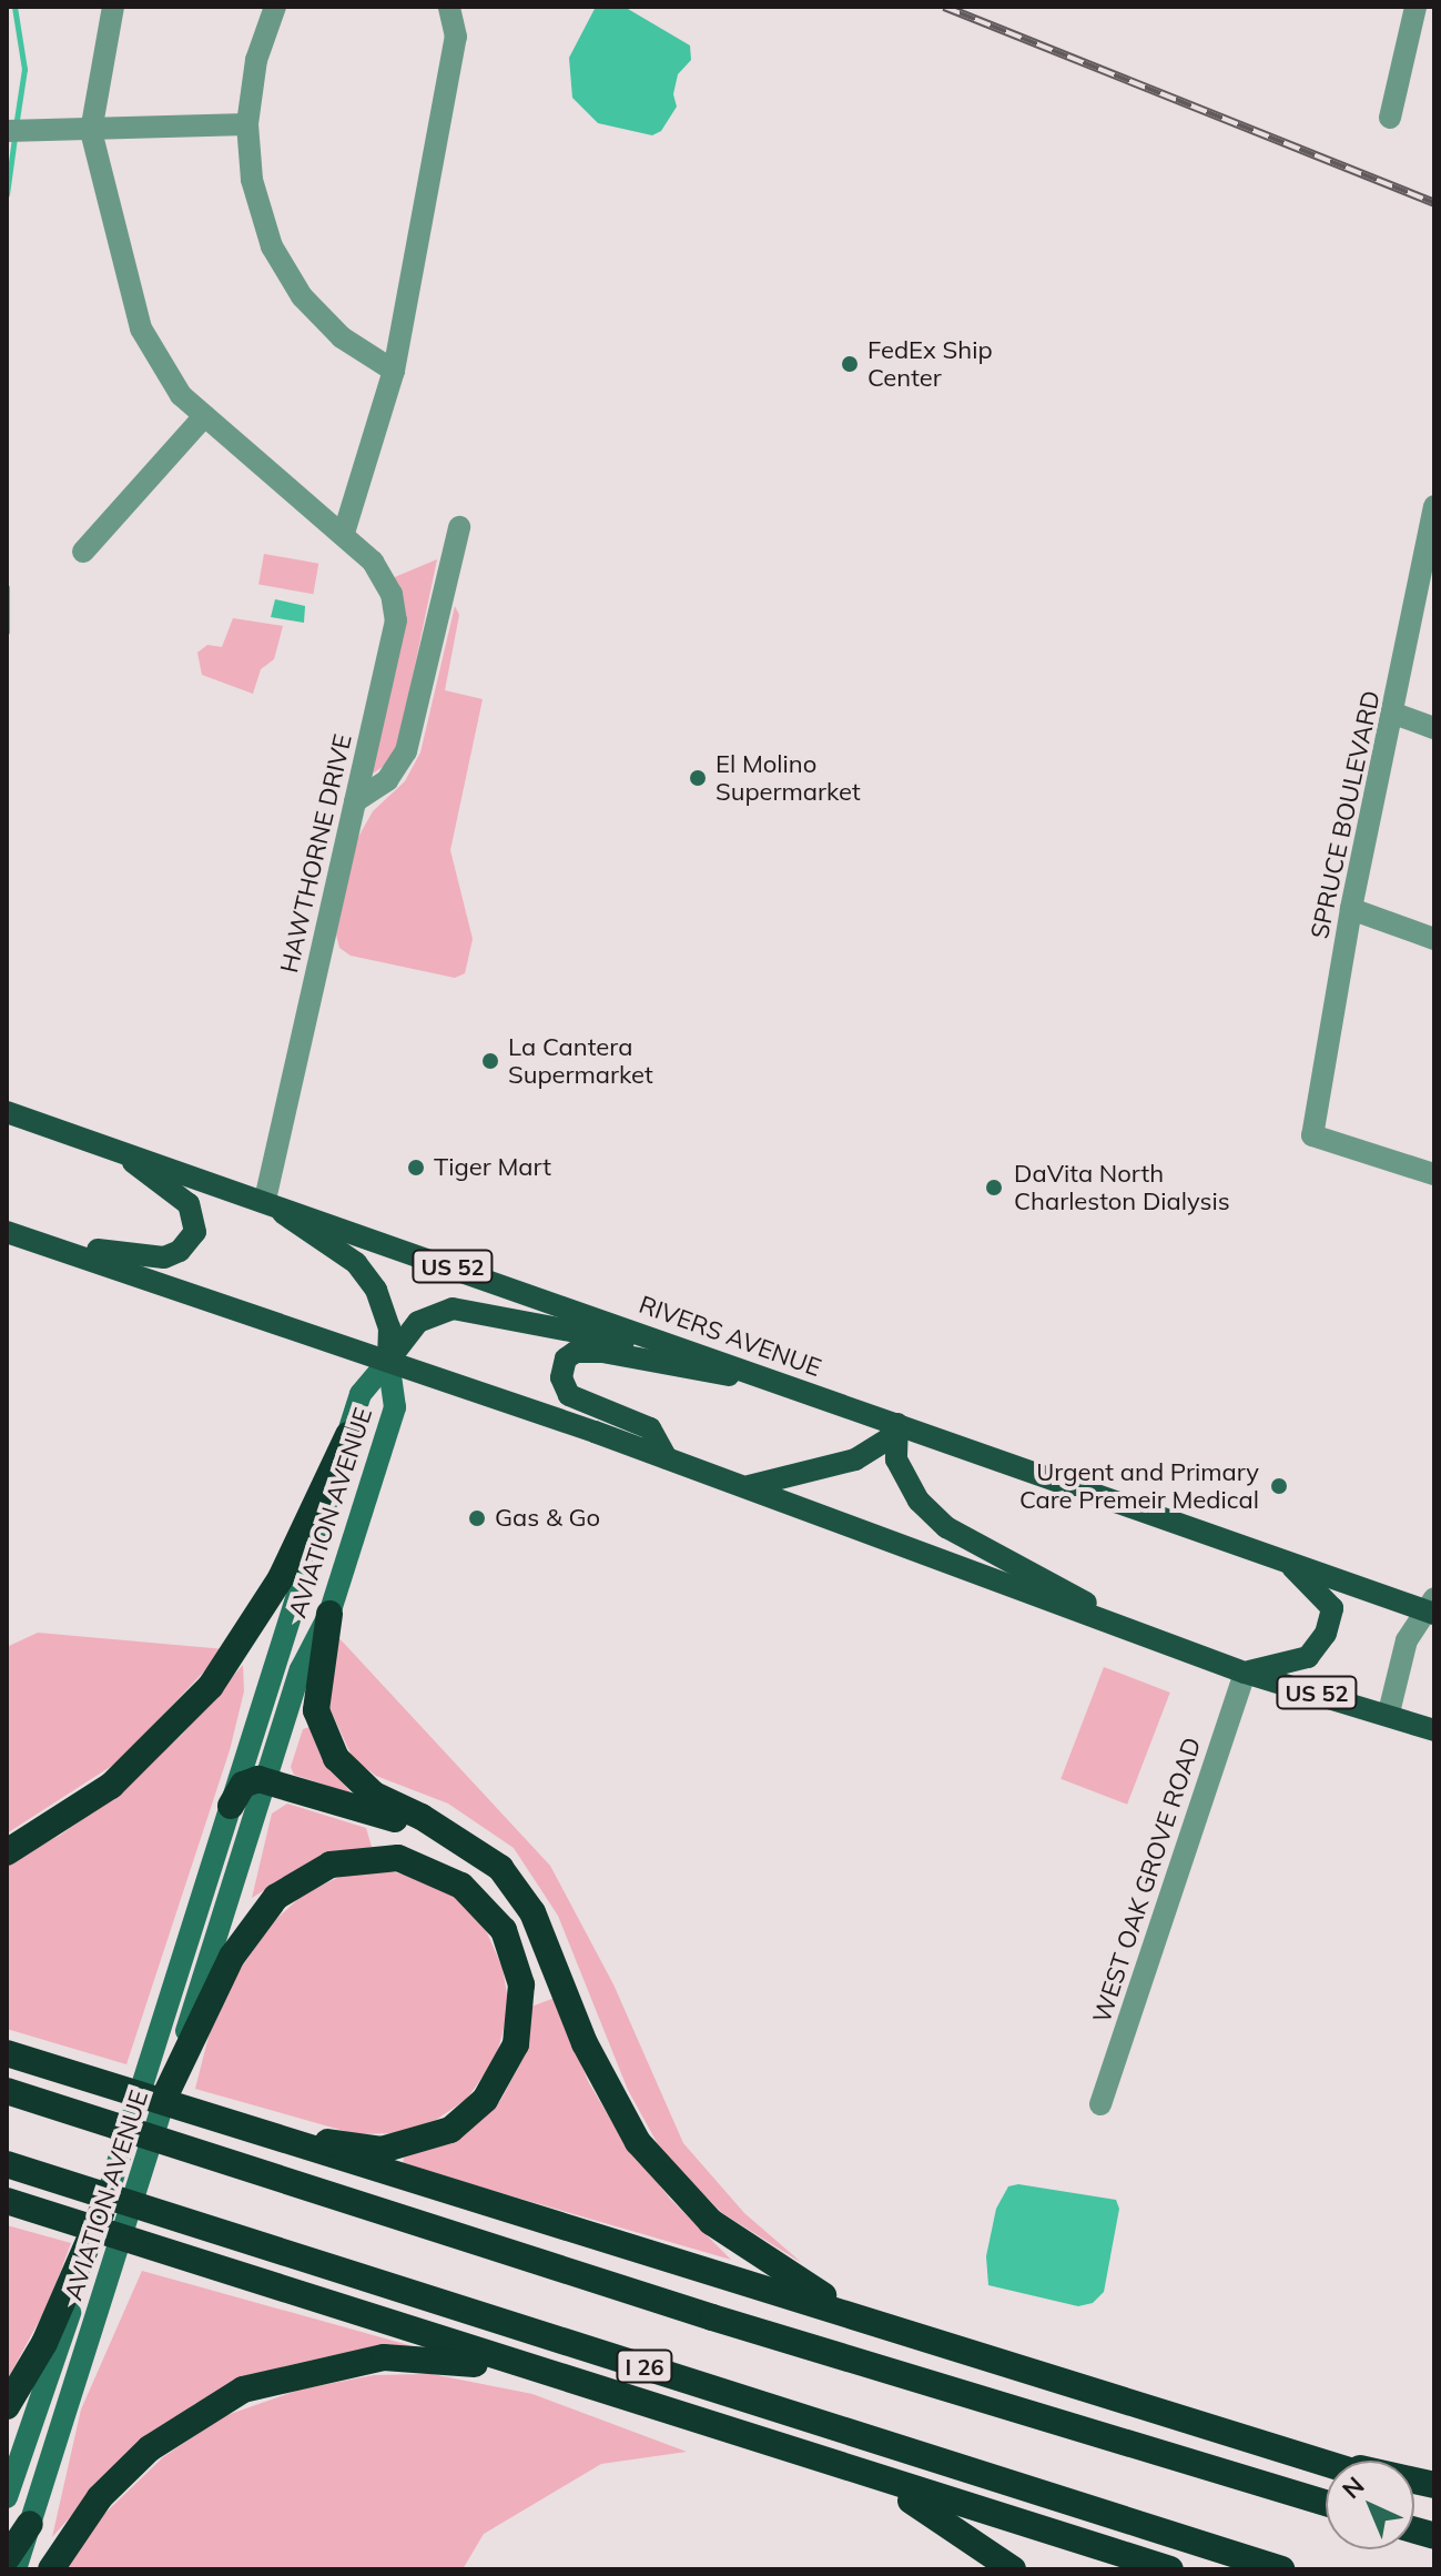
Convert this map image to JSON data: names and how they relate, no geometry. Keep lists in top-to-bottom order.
{
  "streets": {
    "highway": ["I 26"],
    "main road": ["US 52", "RIVERS AVENUE"],
    "street": [
      "SPRUCE BOULEVARD",
      "HAWTHORNE DRIVE",
      "AVIATION AVENUE",
      "WEST OAK GROVE ROAD"
    ]
  },
  "crossings": [
    ["HAWTHORNE DRIVE", "RIVERS AVENUE"],
    ["US 52", "AVIATION AVENUE"],
    ["US 52", "WEST OAK GROVE ROAD"]
  ],
  "places": [
    "FedEx Ship Center",
    "El Molino Supermarket",
    "La Cantera Supermarket",
    "Tiger Mart",
    "DaVita North Charleston Dialysis",
    "Urgent and Primary Care Premeir Medical",
    "Gas & Go"
  ],
  "north": "top left"
}
